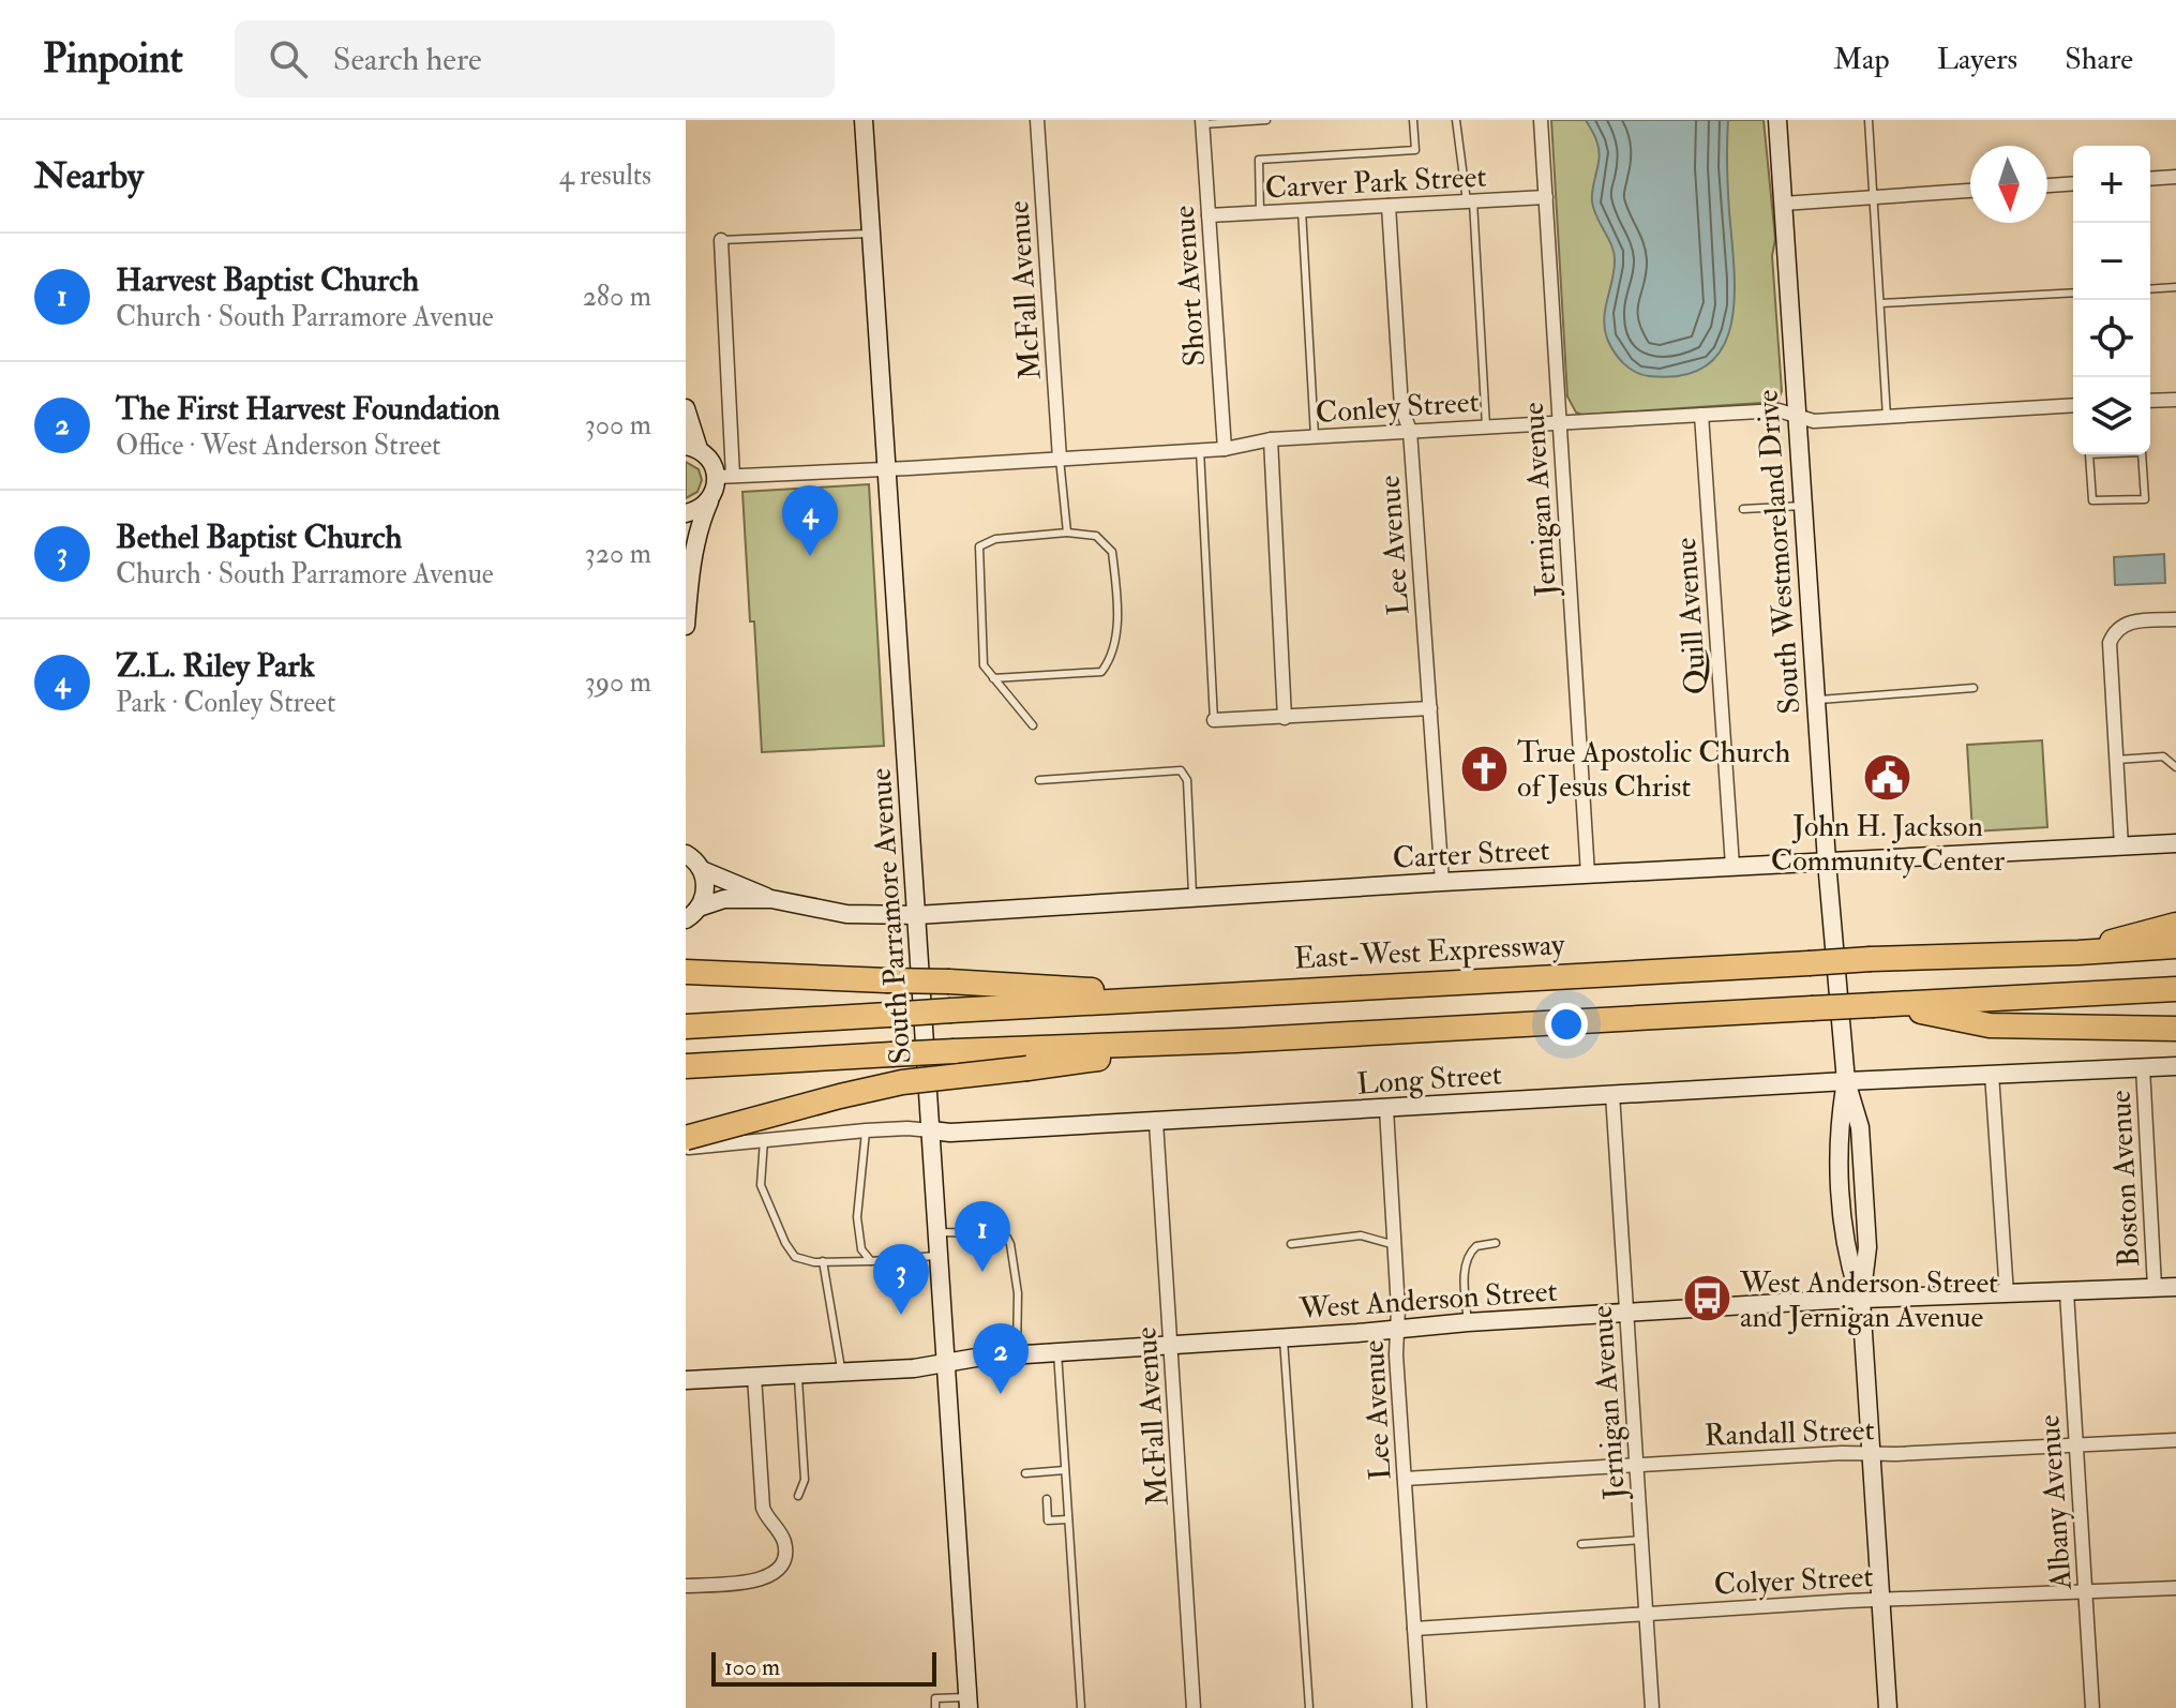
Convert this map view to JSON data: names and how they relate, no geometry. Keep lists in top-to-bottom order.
{
  "streets": {
    "highway": ["East-West Expressway"],
    "street": [
      "Carver Park Street",
      "Short Avenue",
      "McFall Avenue",
      "Conley Street",
      "Jernigan Avenue",
      "Lee Avenue",
      "South Westmoreland Drive",
      "Quill Avenue",
      "Carter Street",
      "South Parramore Avenue",
      "Long Street",
      "Boston Avenue",
      "West Anderson Street",
      "Randall Street",
      "Albany Avenue",
      "Colyer Street"
    ]
  },
  "crossings": [
    ["Carver Park Street", "Short Avenue"],
    ["Carver Park Street", "Jernigan Avenue"],
    ["Carver Park Street", "Lee Avenue"],
    ["Short Avenue", "Conley Street"],
    ["McFall Avenue", "Conley Street"],
    ["McFall Avenue", "Long Street"],
    ["McFall Avenue", "West Anderson Street"],
    ["Conley Street", "Jernigan Avenue"],
    ["Conley Street", "Lee Avenue"],
    ["Conley Street", "South Westmoreland Drive"],
    ["Conley Street", "Quill Avenue"],
    ["Conley Street", "South Parramore Avenue"],
    ["Jernigan Avenue", "Carter Street"],
    ["Jernigan Avenue", "Long Street"],
    ["Jernigan Avenue", "West Anderson Street"],
    ["Jernigan Avenue", "Randall Street"],
    ["Jernigan Avenue", "Colyer Street"],
    ["Lee Avenue", "Carter Street"],
    ["Lee Avenue", "Long Street"],
    ["Lee Avenue", "West Anderson Street"],
    ["Lee Avenue", "Randall Street"],
    ["Lee Avenue", "Colyer Street"],
    ["South Westmoreland Drive", "Carter Street"],
    ["South Westmoreland Drive", "Long Street"],
    ["South Westmoreland Drive", "West Anderson Street"],
    ["South Westmoreland Drive", "Randall Street"],
    ["South Westmoreland Drive", "Colyer Street"],
    ["Quill Avenue", "Carter Street"],
    ["Carter Street", "South Parramore Avenue"],
    ["South Parramore Avenue", "Long Street"],
    ["South Parramore Avenue", "West Anderson Street"],
    ["Long Street", "Boston Avenue"],
    ["Boston Avenue", "West Anderson Street"],
    ["West Anderson Street", "Albany Avenue"],
    ["Randall Street", "Albany Avenue"],
    ["Albany Avenue", "Colyer Street"]
  ],
  "places": {
    "church": ["True Apostolic Church of Jesus Christ"],
    "public building": ["John H. Jackson Community Center"],
    "bus stop": ["West Anderson Street and Jernigan Avenue"]
  },
  "scale_bar": "100 m",
  "north": "bottom",
  "page": {
    "header": "Pinpoint",
    "search": "Search here",
    "nav": ["Map", "Layers", "Share"],
    "heading": ["Nearby", "4 results"],
    "map_buttons": ["+", "−"],
    "list": [
      {
        "mark": "1",
        "name": "Harvest Baptist Church",
        "note": "Church · South Parramore Avenue",
        "value": "280 m"
      },
      {
        "mark": "2",
        "name": "The First Harvest Foundation",
        "note": "Office · West Anderson Street",
        "value": "300 m"
      },
      {
        "mark": "3",
        "name": "Bethel Baptist Church",
        "note": "Church · South Parramore Avenue",
        "value": "320 m"
      },
      {
        "mark": "4",
        "name": "Z.L. Riley Park",
        "note": "Park · Conley Street",
        "value": "390 m"
      }
    ],
    "pins": [
      "4",
      "1",
      "3",
      "2"
    ],
    "scale": "100 m"
  }
}
